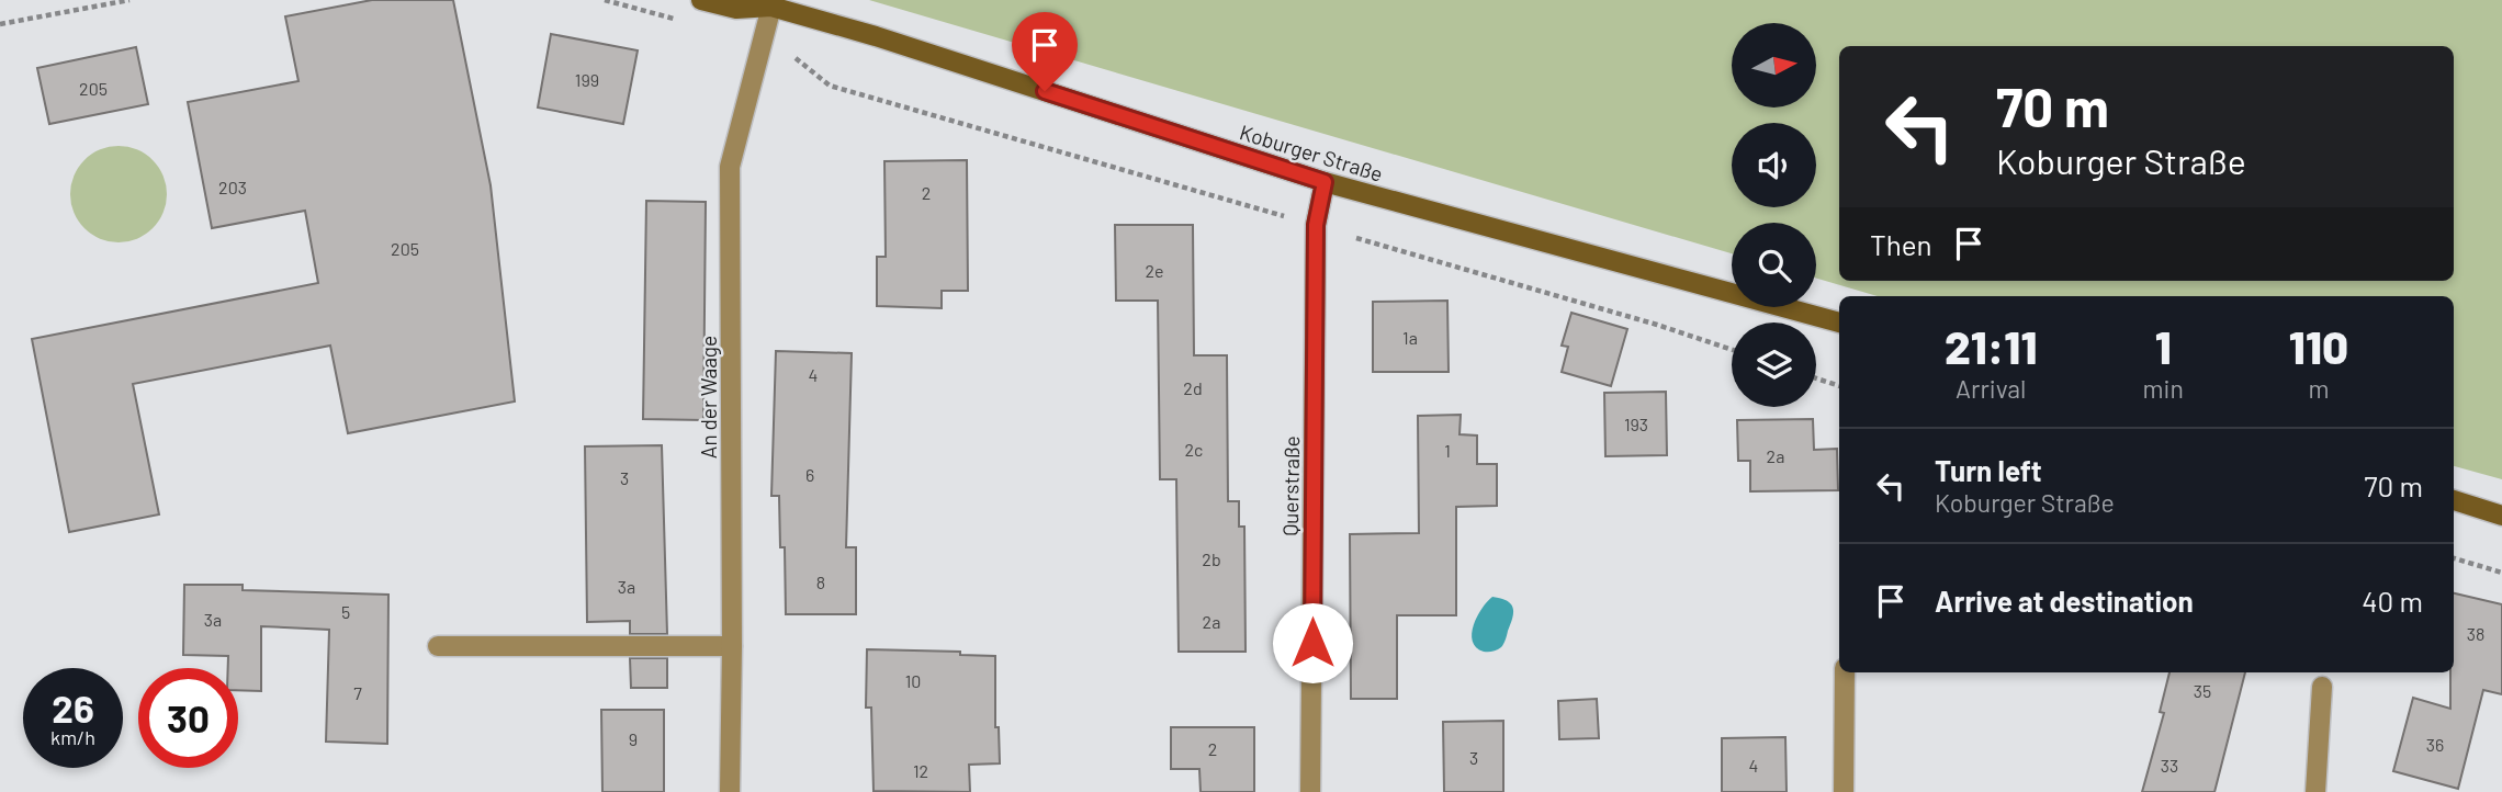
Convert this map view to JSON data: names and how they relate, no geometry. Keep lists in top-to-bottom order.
{
  "streets": {
    "main road": ["Koburger Straße"],
    "street": ["An der Waage", "Querstraße"]
  },
  "crossings": [
    ["Koburger Straße", "An der Waage"],
    ["Koburger Straße", "Querstraße"]
  ],
  "house_numbers": [
    "199",
    "205",
    "203",
    "2",
    "205",
    "2e",
    "1a",
    "4",
    "2d",
    "193",
    "2c",
    "1",
    "2a",
    "6",
    "3",
    "2b",
    "8",
    "3a",
    "5",
    "3a",
    "2a",
    "38",
    "10",
    "35",
    "7",
    "9",
    "36",
    "2",
    "3",
    "4",
    "33",
    "12"
  ],
  "north": "right",
  "page": {
    "turn": ["70 m", "Koburger Straße"],
    "then": "Then",
    "eta": [
      "21:11",
      "Arrival",
      "1",
      "min",
      "110",
      "m"
    ],
    "list": [
      {
        "name": "Turn left",
        "note": "Koburger Straße",
        "value": "70 m"
      },
      {
        "name": "Arrive at destination",
        "value": "40 m"
      }
    ],
    "speed": "26 km/h",
    "limit": "30"
  }
}
